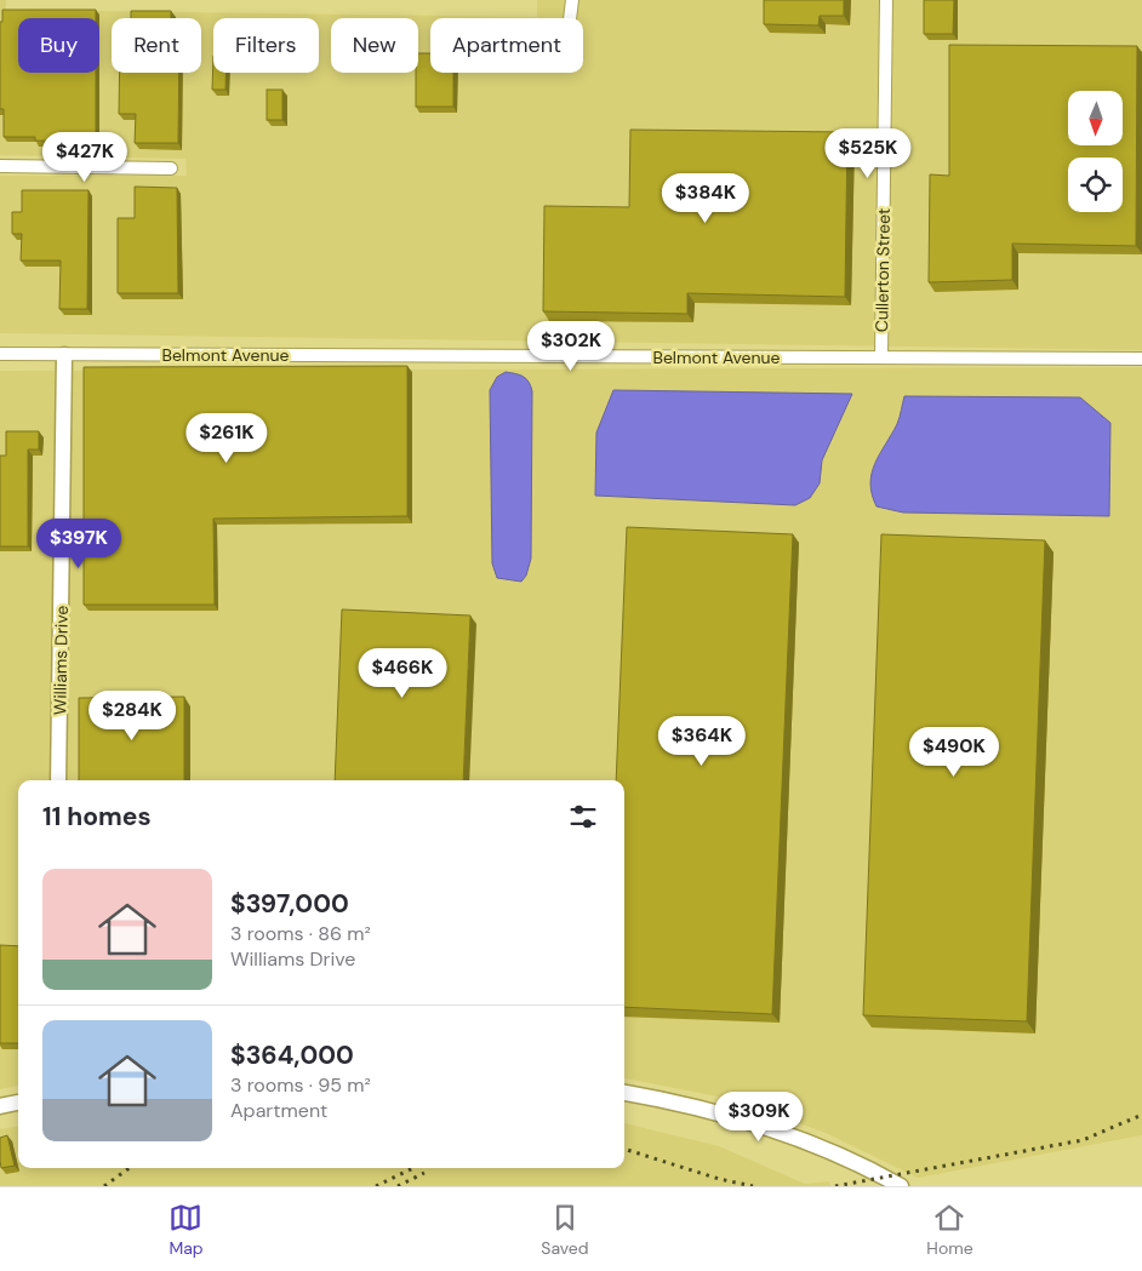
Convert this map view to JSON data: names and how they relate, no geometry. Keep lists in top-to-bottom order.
{
  "streets": {
    "main road": ["Williams Drive"],
    "street": ["Cullerton Street", "Belmont Avenue"]
  },
  "crossings": [
    ["Cullerton Street", "Belmont Avenue"],
    ["Belmont Avenue", "Williams Drive"]
  ],
  "north": "bottom",
  "page": {
    "chip": [
      "Buy",
      "Rent",
      "Filters",
      "New",
      "Apartment"
    ],
    "price": [
      "$525K",
      "$427K",
      "$384K",
      "$302K",
      "$261K",
      "$397K",
      "$466K",
      "$284K",
      "$364K",
      "$490K",
      "$309K"
    ],
    "heading": "11 homes",
    "list": [
      {
        "name": "$397,000",
        "note": "3 rooms · 86 m² · Williams Drive"
      },
      {
        "name": "$364,000",
        "note": "3 rooms · 95 m² · Apartment"
      }
    ],
    "tabs": ["Map", "Saved", "Home"]
  }
}
